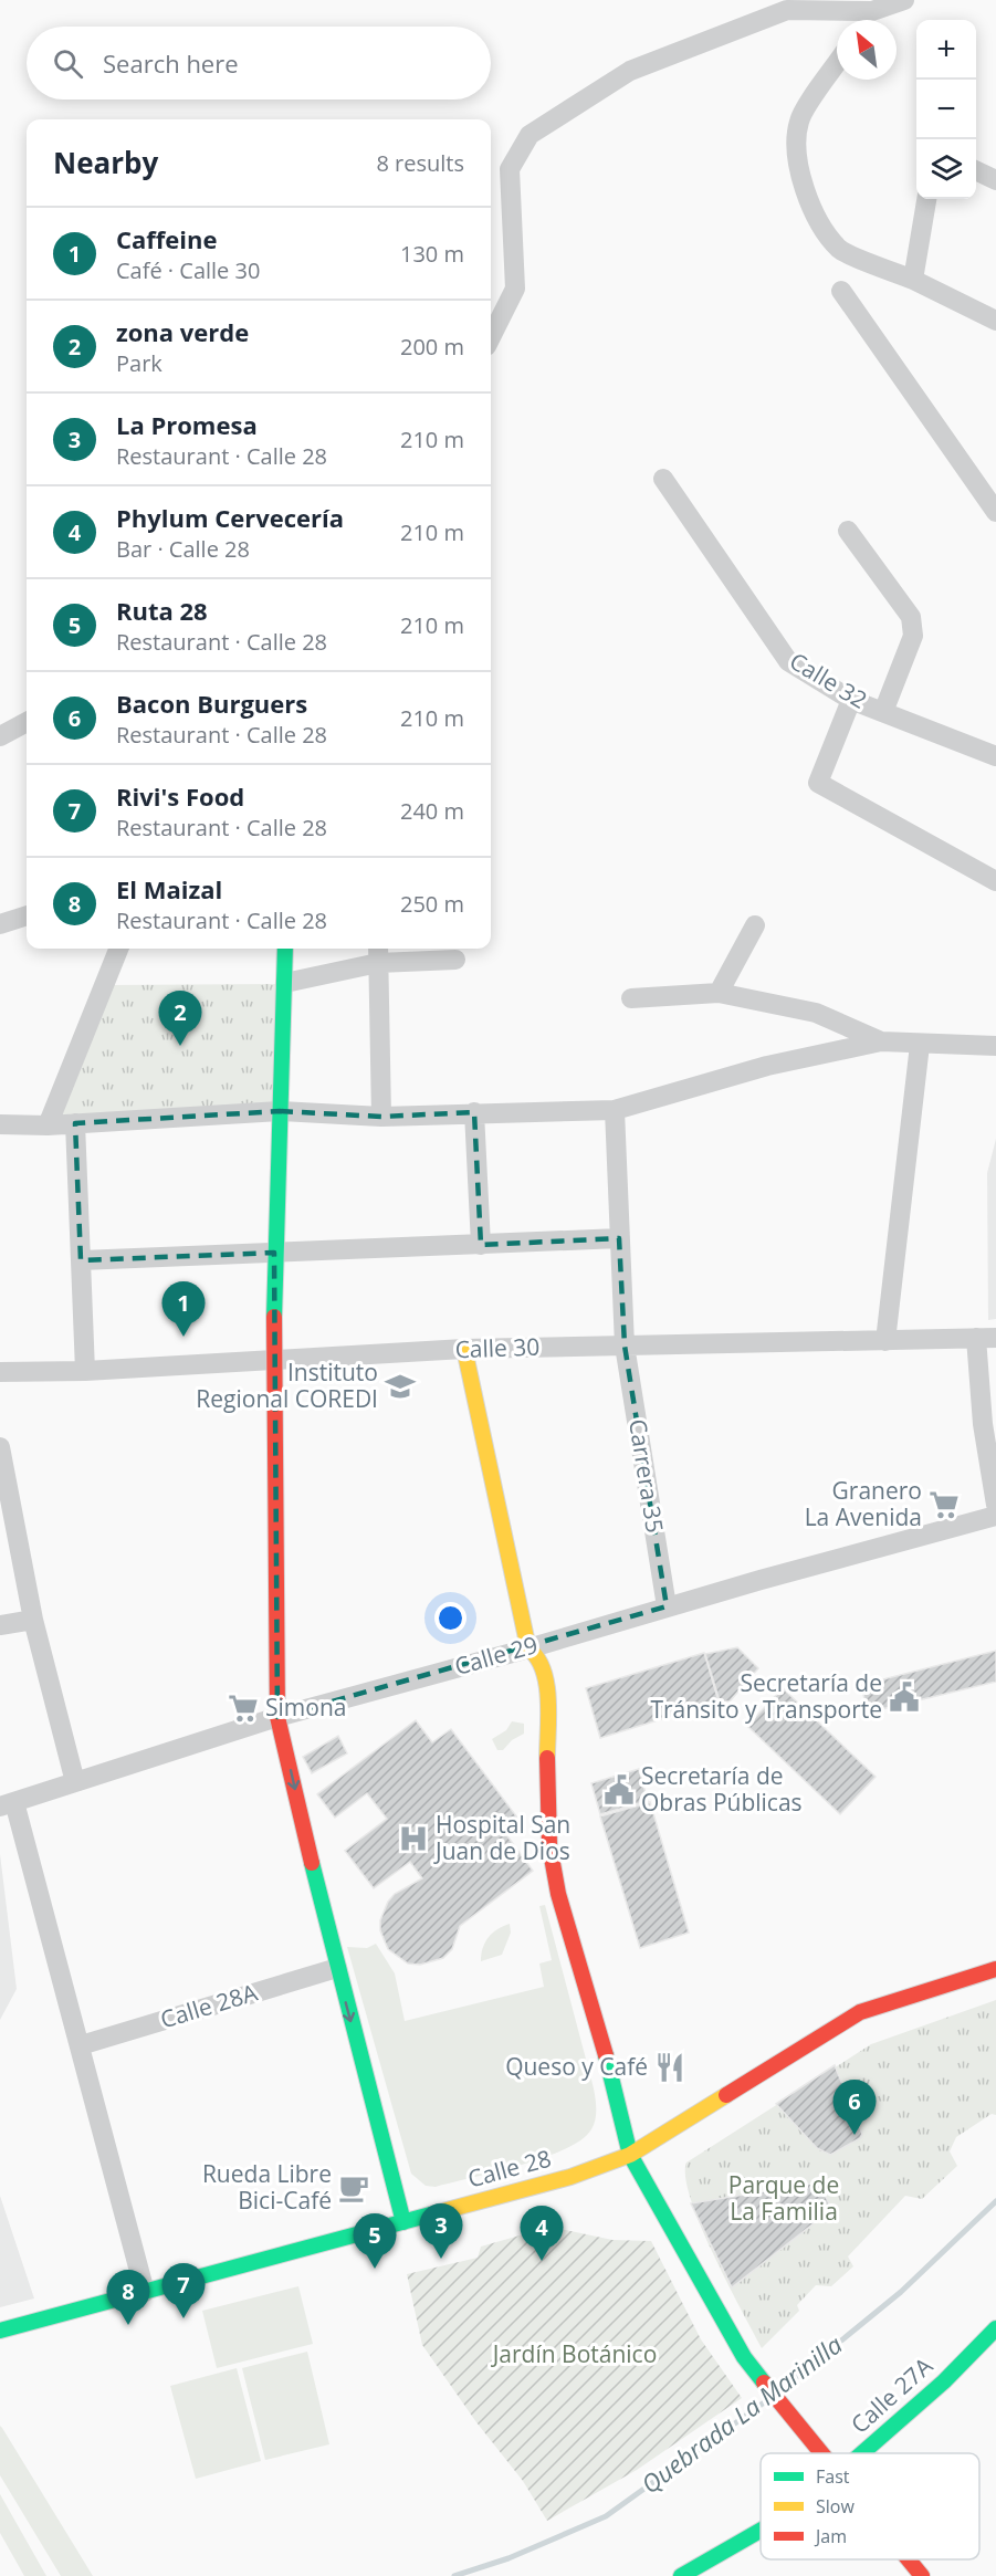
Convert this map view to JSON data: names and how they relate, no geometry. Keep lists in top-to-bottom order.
{
  "streets": {
    "street": [
      "Calle 32",
      "Calle 30",
      "Carrera 35",
      "Calle 29",
      "Calle 28A",
      "Calle 28",
      "Calle 27A"
    ]
  },
  "crossings": [
    ["Calle 30", "Carrera 35"],
    ["Carrera 35", "Calle 29"]
  ],
  "water": ["Quebrada La Marinilla"],
  "parks": ["Parque de La Familia", "Jardín Botánico"],
  "places": {
    "school or university": ["Instituto Regional COREDI"],
    "supermarket": ["Granero La Avenida", "Simona"],
    "public building": ["Secretaría de Tránsito y Transporte", "Secretaría de Obras Públicas"],
    "hospital": ["Hospital San Juan de Dios"],
    "restaurant": ["Queso y Café"],
    "cafe": ["Rueda Libre Bici-Café"]
  },
  "legend": ["Fast", "Slow", "Jam"],
  "north": "top left",
  "page": {
    "map_buttons": ["+", "−"],
    "search": "Search here",
    "heading": ["Nearby", "8 results"],
    "list": [
      {
        "mark": "1",
        "name": "Caffeine",
        "note": "Café · Calle 30",
        "value": "130 m"
      },
      {
        "mark": "2",
        "name": "zona verde",
        "note": "Park",
        "value": "200 m"
      },
      {
        "mark": "3",
        "name": "La Promesa",
        "note": "Restaurant · Calle 28",
        "value": "210 m"
      },
      {
        "mark": "4",
        "name": "Phylum Cervecería",
        "note": "Bar · Calle 28",
        "value": "210 m"
      },
      {
        "mark": "5",
        "name": "Ruta 28",
        "note": "Restaurant · Calle 28",
        "value": "210 m"
      },
      {
        "mark": "6",
        "name": "Bacon Burguers",
        "note": "Restaurant · Calle 28",
        "value": "210 m"
      },
      {
        "mark": "7",
        "name": "Rivi's Food",
        "note": "Restaurant · Calle 28",
        "value": "240 m"
      },
      {
        "mark": "8",
        "name": "El Maizal",
        "note": "Restaurant · Calle 28",
        "value": "250 m"
      }
    ],
    "pins": [
      "2",
      "1",
      "6",
      "3",
      "4",
      "5",
      "7",
      "8"
    ]
  }
}
